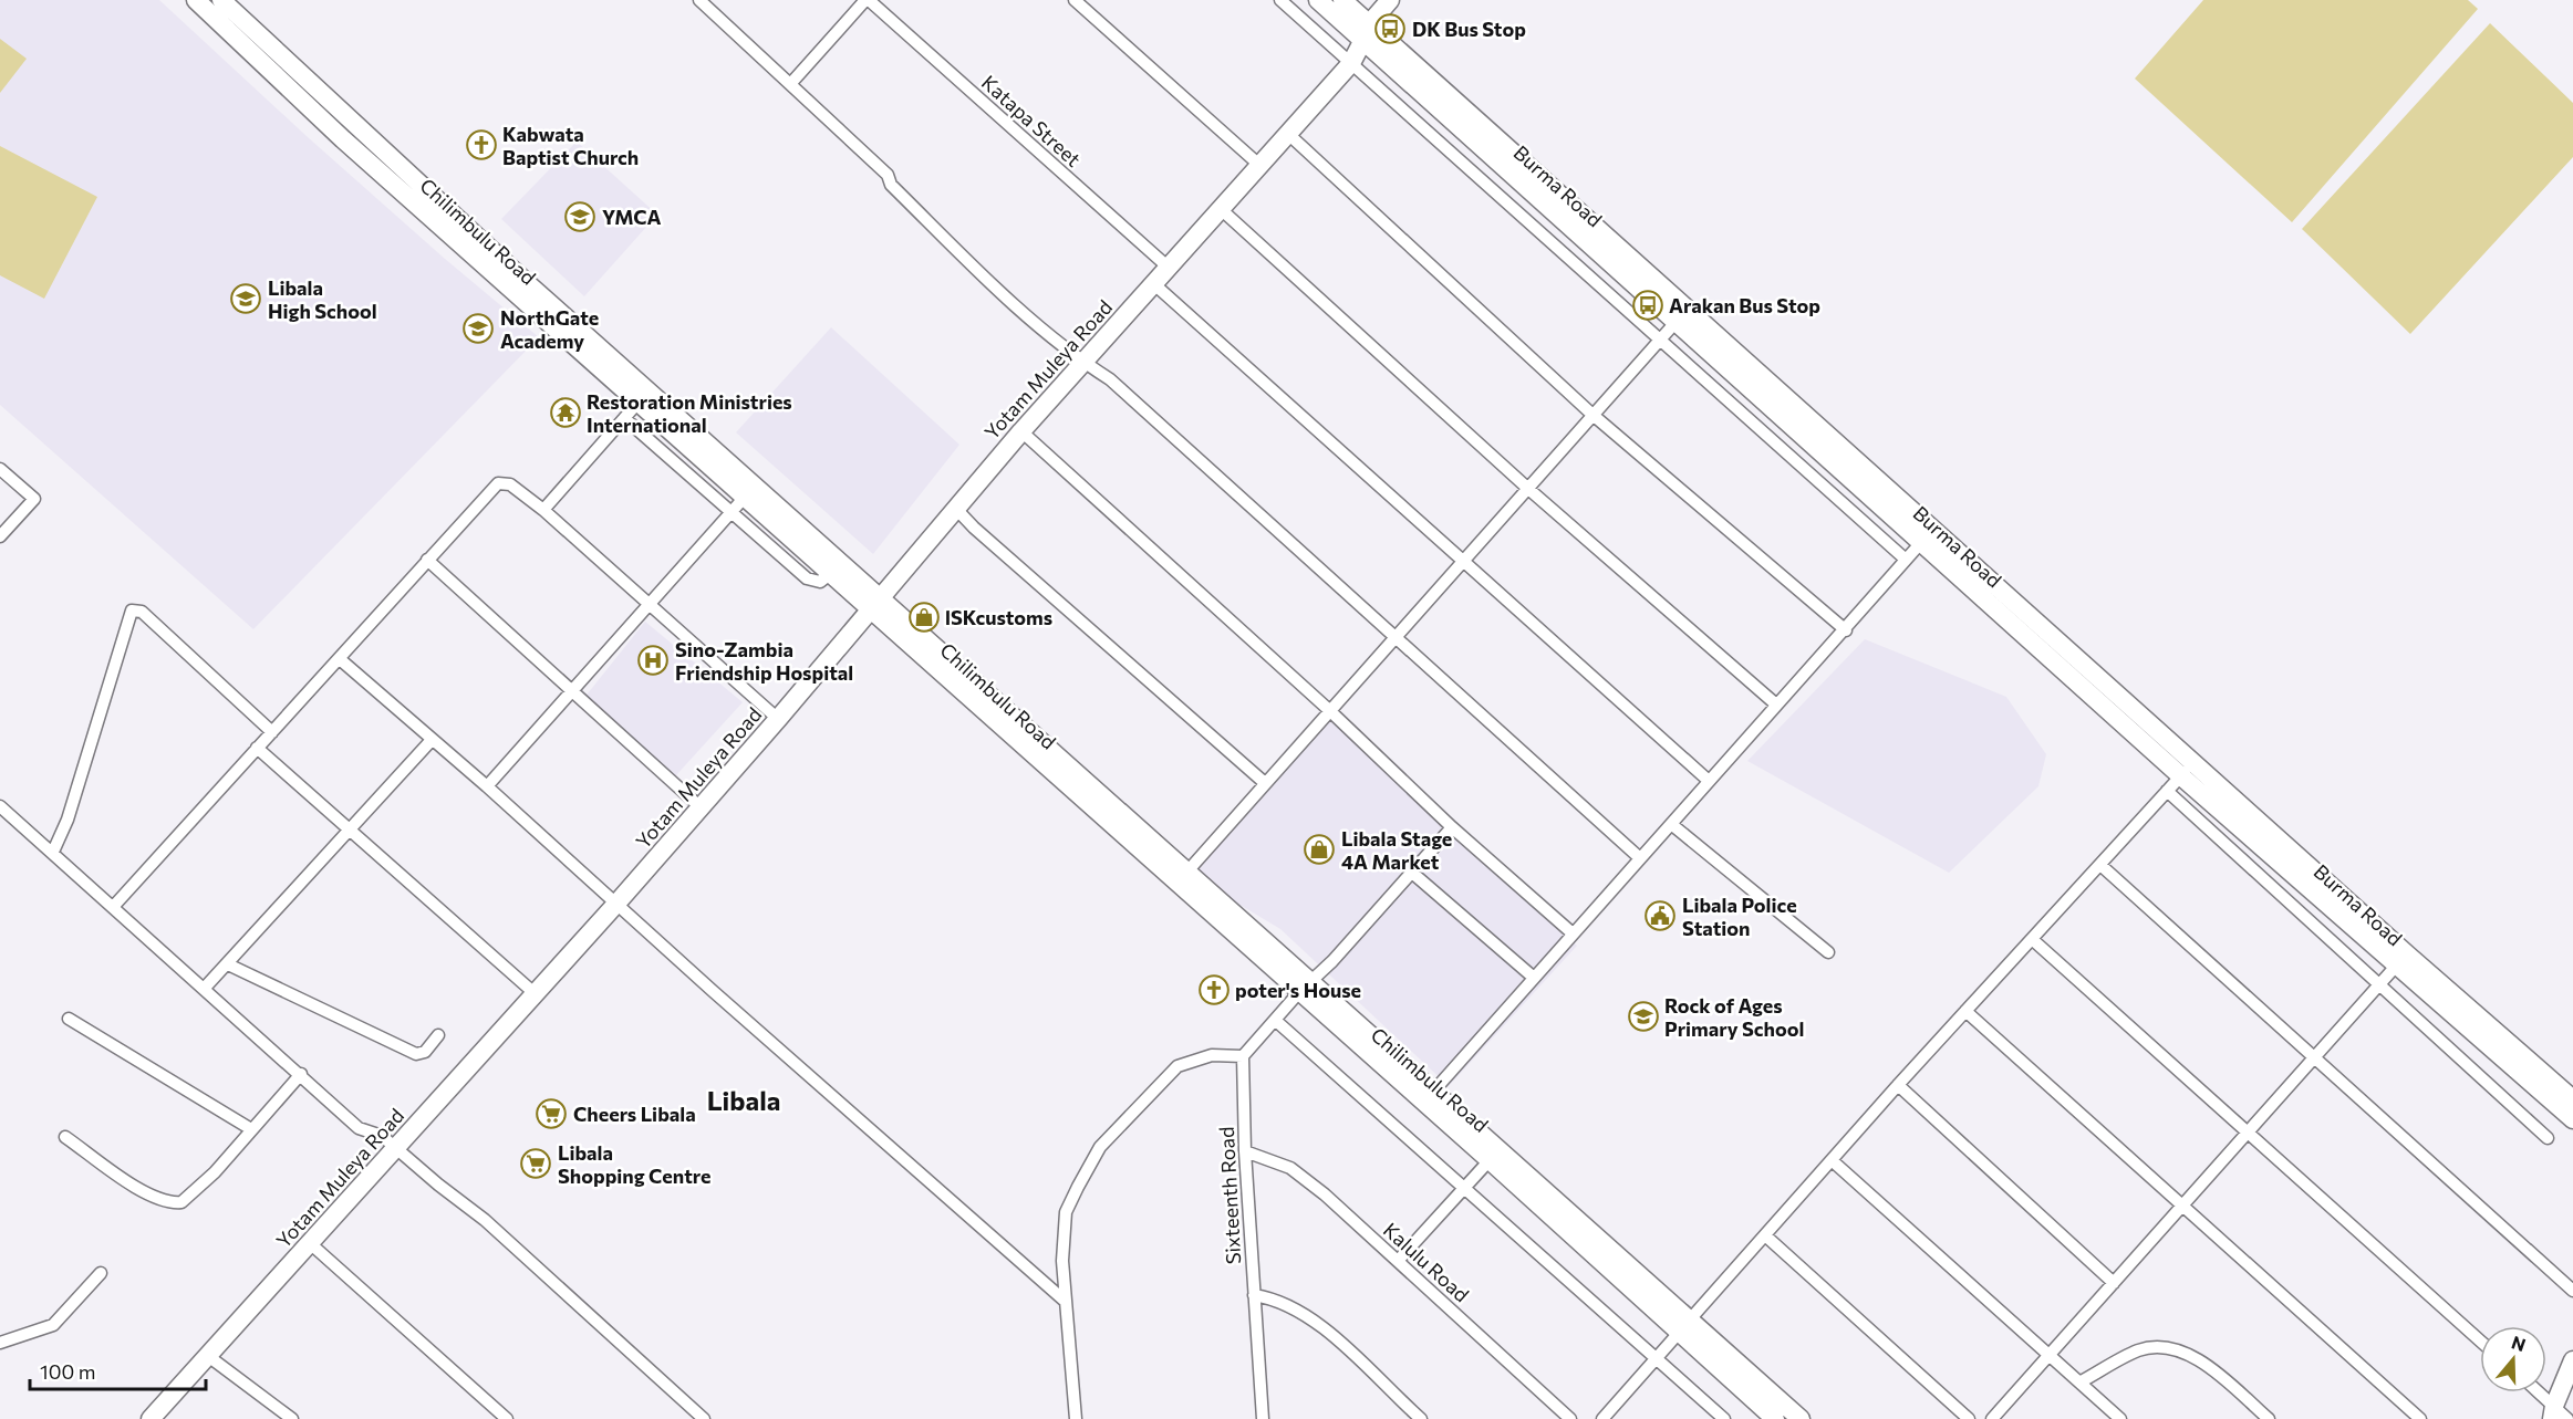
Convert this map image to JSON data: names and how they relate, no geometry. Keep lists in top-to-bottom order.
{
  "streets": {
    "main road": ["Burma Road", "Chilimbulu Road", "Yotam Muleya Road"],
    "street": ["Katapa Street", "Sixteenth Road", "Kalulu Road"]
  },
  "crossings": [
    ["Katapa Street", "Yotam Muleya Road"],
    ["Burma Road", "Yotam Muleya Road"],
    ["Chilimbulu Road", "Yotam Muleya Road"],
    ["Sixteenth Road", "Kalulu Road"]
  ],
  "districts": ["Libala"],
  "places": {
    "bus stop": ["DK Bus Stop", "Arakan Bus Stop"],
    "church": ["Kabwata Baptist Church", "poter's House"],
    "school or university": [
      "YMCA",
      "Libala High School",
      "NorthGate Academy",
      "Rock of Ages Primary School"
    ],
    "temple": ["Restoration Ministries International"],
    "shop": ["lSKcustoms", "Libala Stage 4A Market"],
    "hospital": ["Sino-Zambia Friendship Hospital"],
    "public building": ["Libala Police Station"],
    "supermarket": ["Cheers Libala", "Libala Shopping Centre"]
  },
  "scale_bar": "100 m",
  "north": "top"
}
